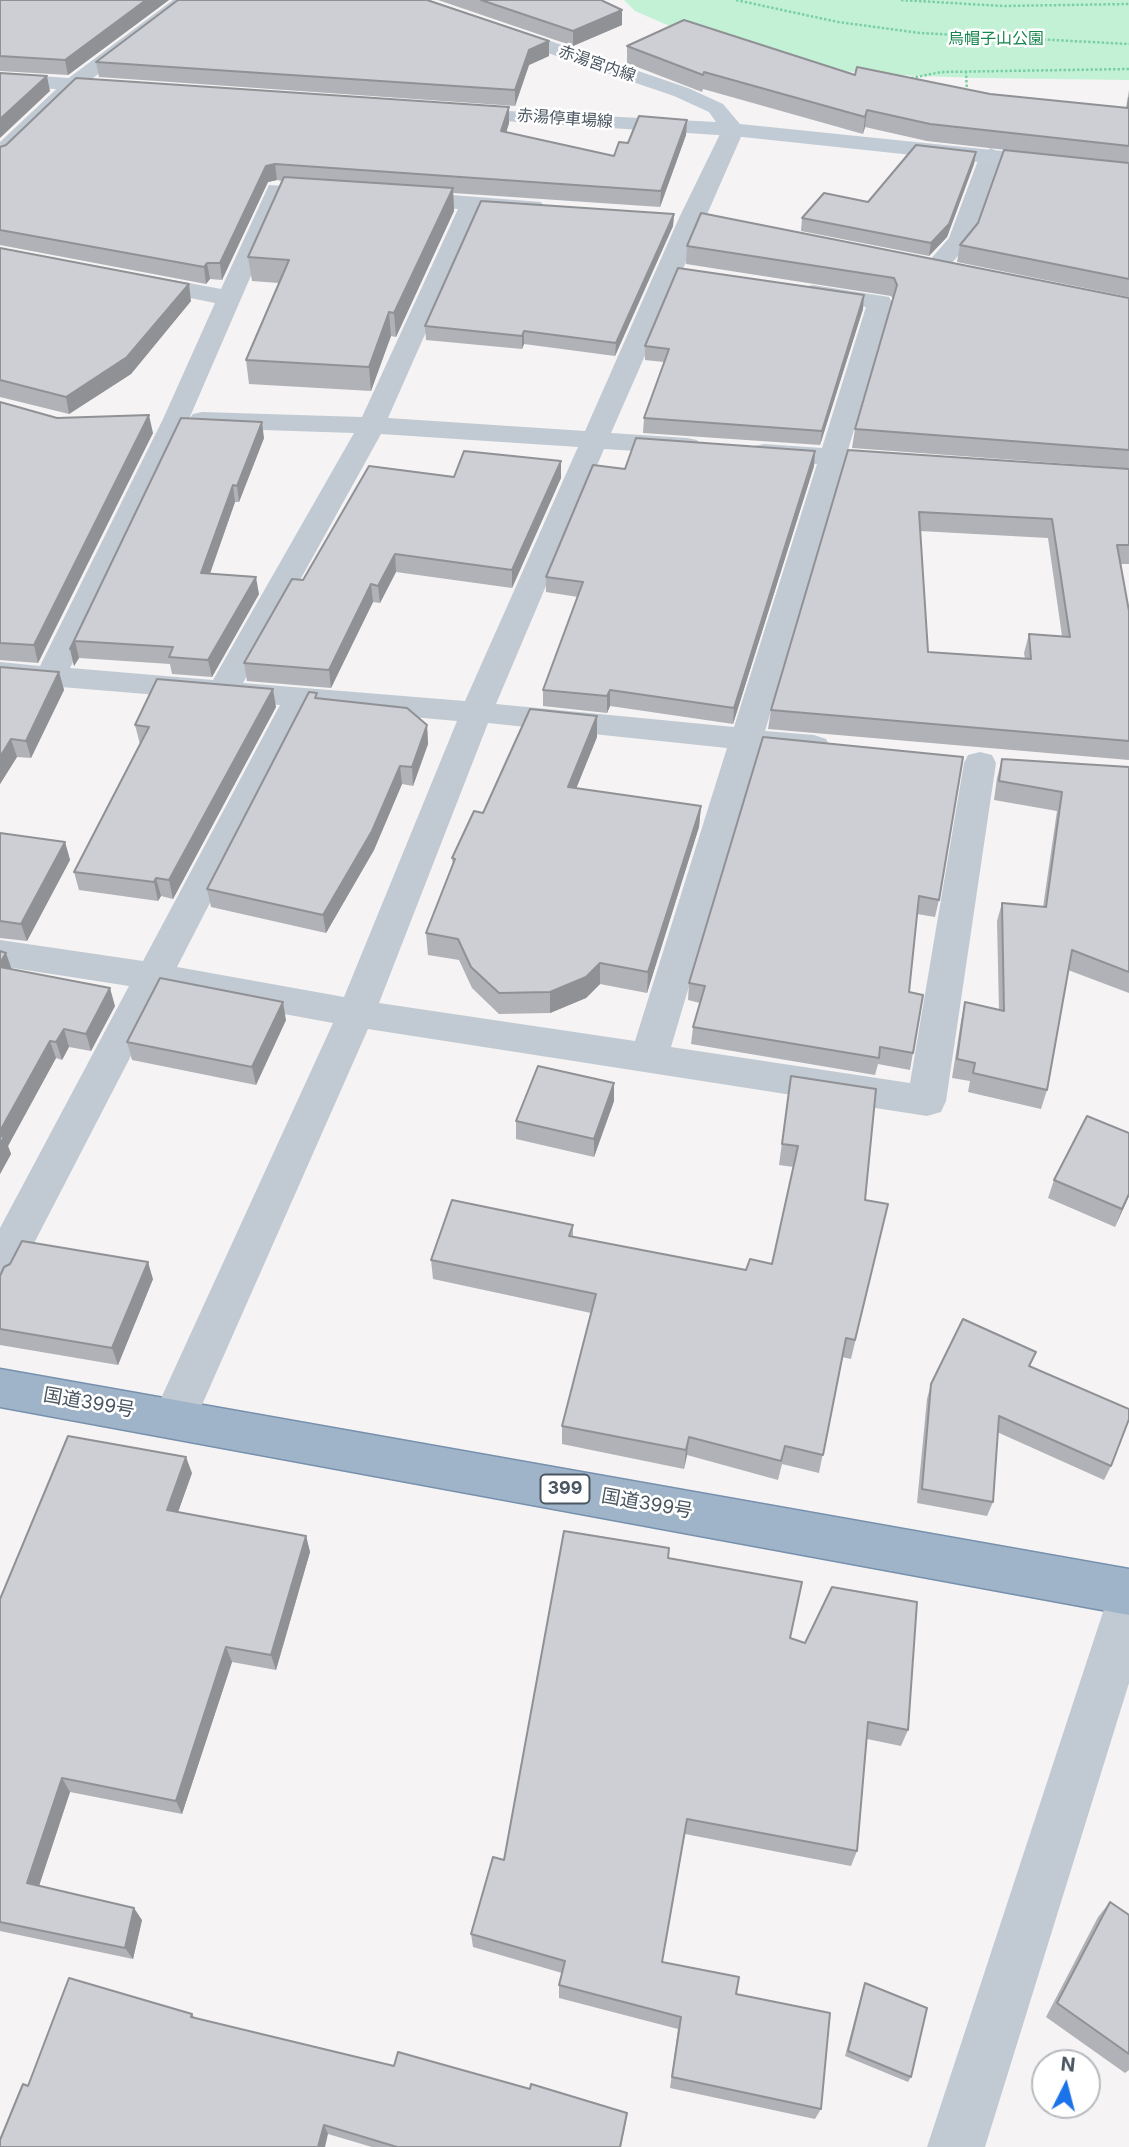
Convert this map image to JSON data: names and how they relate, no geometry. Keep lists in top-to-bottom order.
{
  "streets": {
    "highway": ["国道399号", "399"],
    "main road": ["赤湯宮内線", "赤湯停車場線"]
  },
  "crossings": [
    ["赤湯宮内線", "赤湯停車場線"]
  ],
  "parks": ["烏帽子山公園"],
  "north": "top"
}
